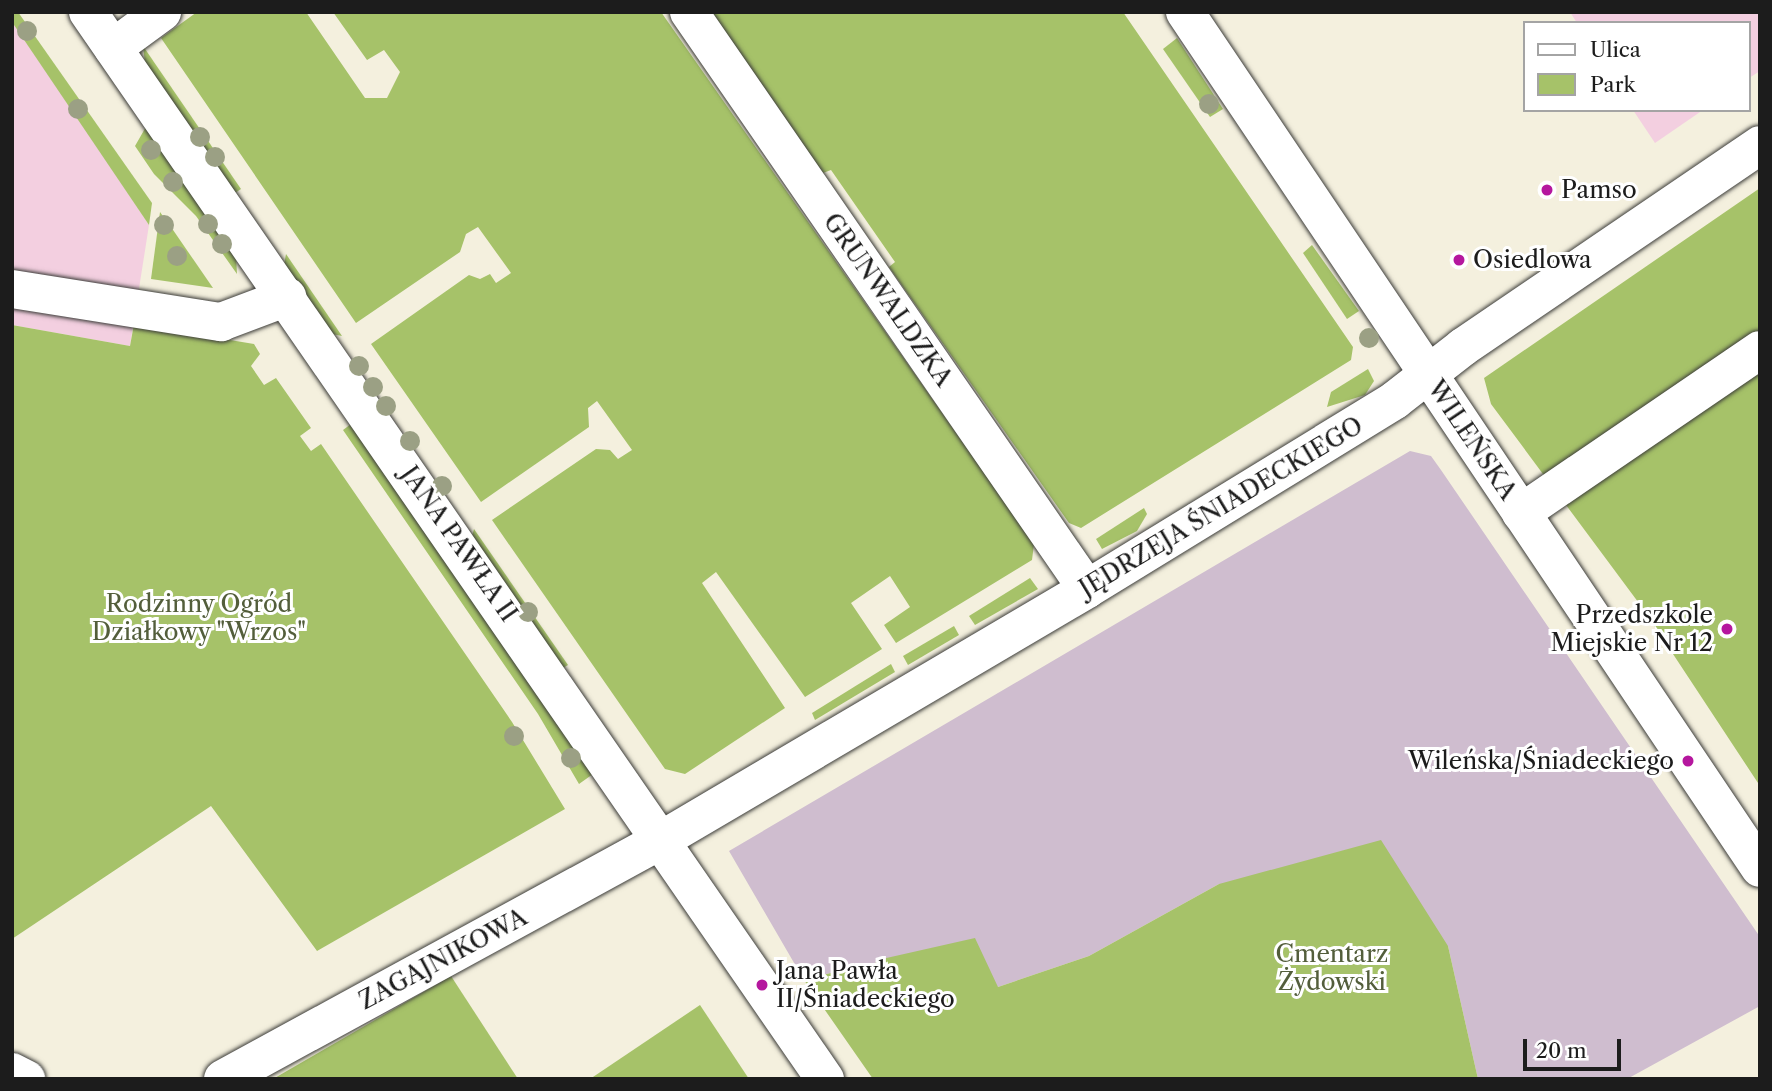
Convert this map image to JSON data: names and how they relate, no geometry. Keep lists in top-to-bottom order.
{
  "streets": {
    "street": [
      "GRUNWALDZKA",
      "WILEŃSKA",
      "JĘDRZEJA ŚNIADECKIEGO",
      "JANA PAWŁA II",
      "ZAGAJNIKOWA"
    ]
  },
  "crossings": [
    ["GRUNWALDZKA", "JĘDRZEJA ŚNIADECKIEGO"],
    ["WILEŃSKA", "JĘDRZEJA ŚNIADECKIEGO"],
    ["JĘDRZEJA ŚNIADECKIEGO", "JANA PAWŁA II"],
    ["JĘDRZEJA ŚNIADECKIEGO", "ZAGAJNIKOWA"],
    ["JANA PAWŁA II", "ZAGAJNIKOWA"]
  ],
  "parks": ["Rodzinny Ogród Działkowy \"Wrzos\"", "Cmentarz Żydowski"],
  "places": [
    "Pamso",
    "Osiedlowa",
    "Przedszkole Miejskie Nr 12",
    "Wileńska/Śniadeckiego",
    "Jana Pawła II/Śniadeckiego"
  ],
  "legend": ["Ulica", "Park"],
  "scale_bar": "20 m"
}
